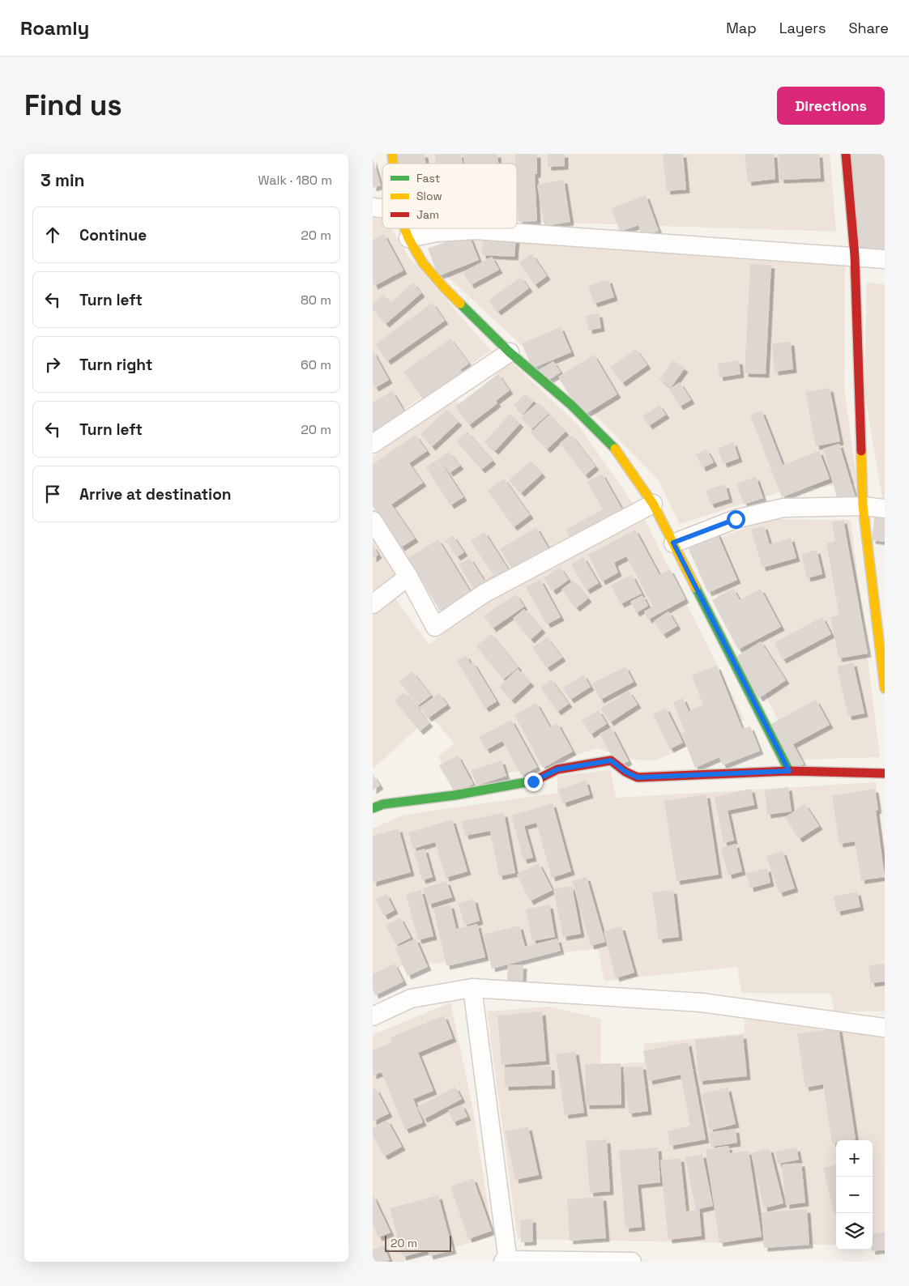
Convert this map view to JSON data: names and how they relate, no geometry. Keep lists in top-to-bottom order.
{
  "legend": ["Fast", "Slow", "Jam"],
  "scale_bar": "20 m",
  "page": {
    "header": "Roamly",
    "nav": ["Map", "Layers", "Share"],
    "buttons": "Directions",
    "title": "Find us",
    "heading": ["3 min", "Walk · 180 m"],
    "list": [
      ["Continue", "20 m"],
      ["Turn left", "80 m"],
      ["Turn right", "60 m"],
      ["Turn left", "20 m"],
      "Arrive at destination"
    ],
    "map_buttons": ["+", "−"],
    "scale": "20 m"
  }
}
